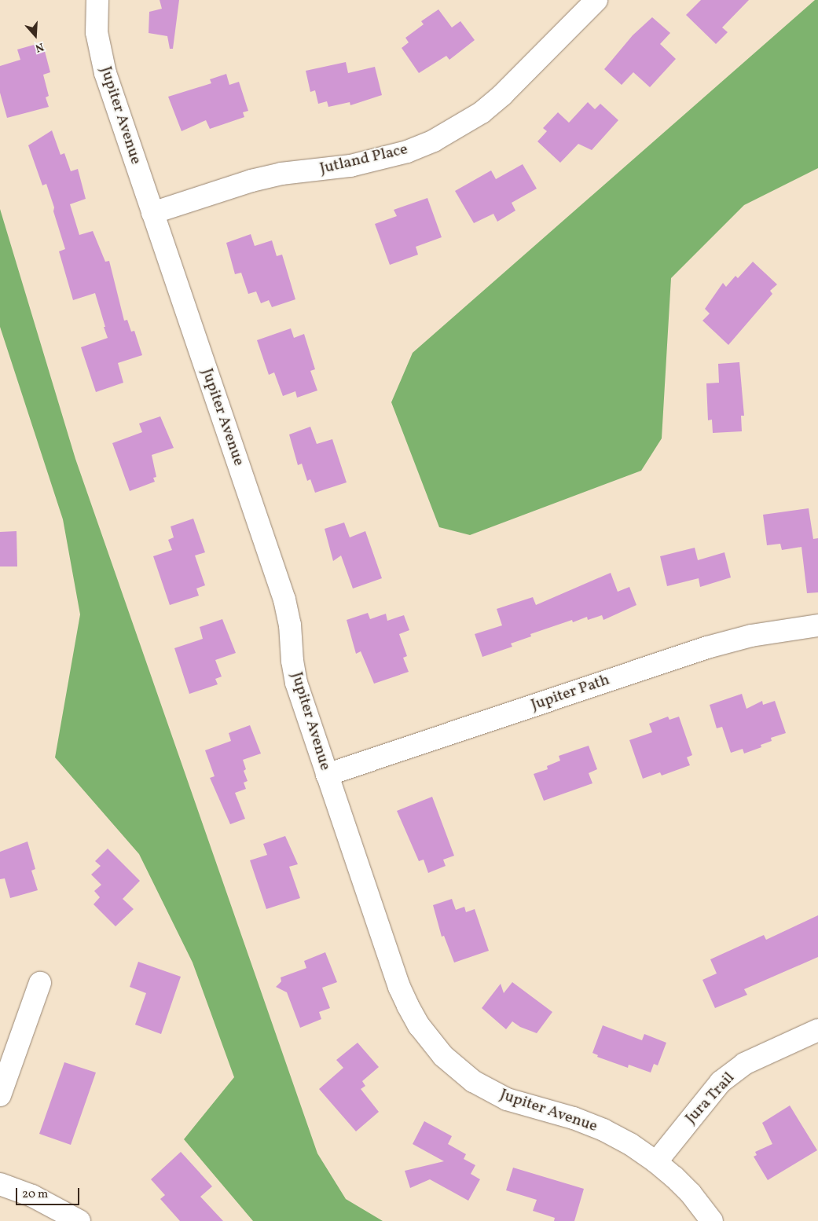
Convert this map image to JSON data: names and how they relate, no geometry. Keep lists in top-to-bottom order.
{
  "streets": {
    "street": [
      "Jupiter Avenue",
      "Jutland Place",
      "Jupiter Path",
      "Jura Trail"
    ]
  },
  "crossings": [
    ["Jupiter Avenue", "Jutland Place"],
    ["Jupiter Avenue", "Jupiter Path"],
    ["Jupiter Avenue", "Jura Trail"]
  ],
  "scale_bar": "20 m",
  "north": "bottom"
}
